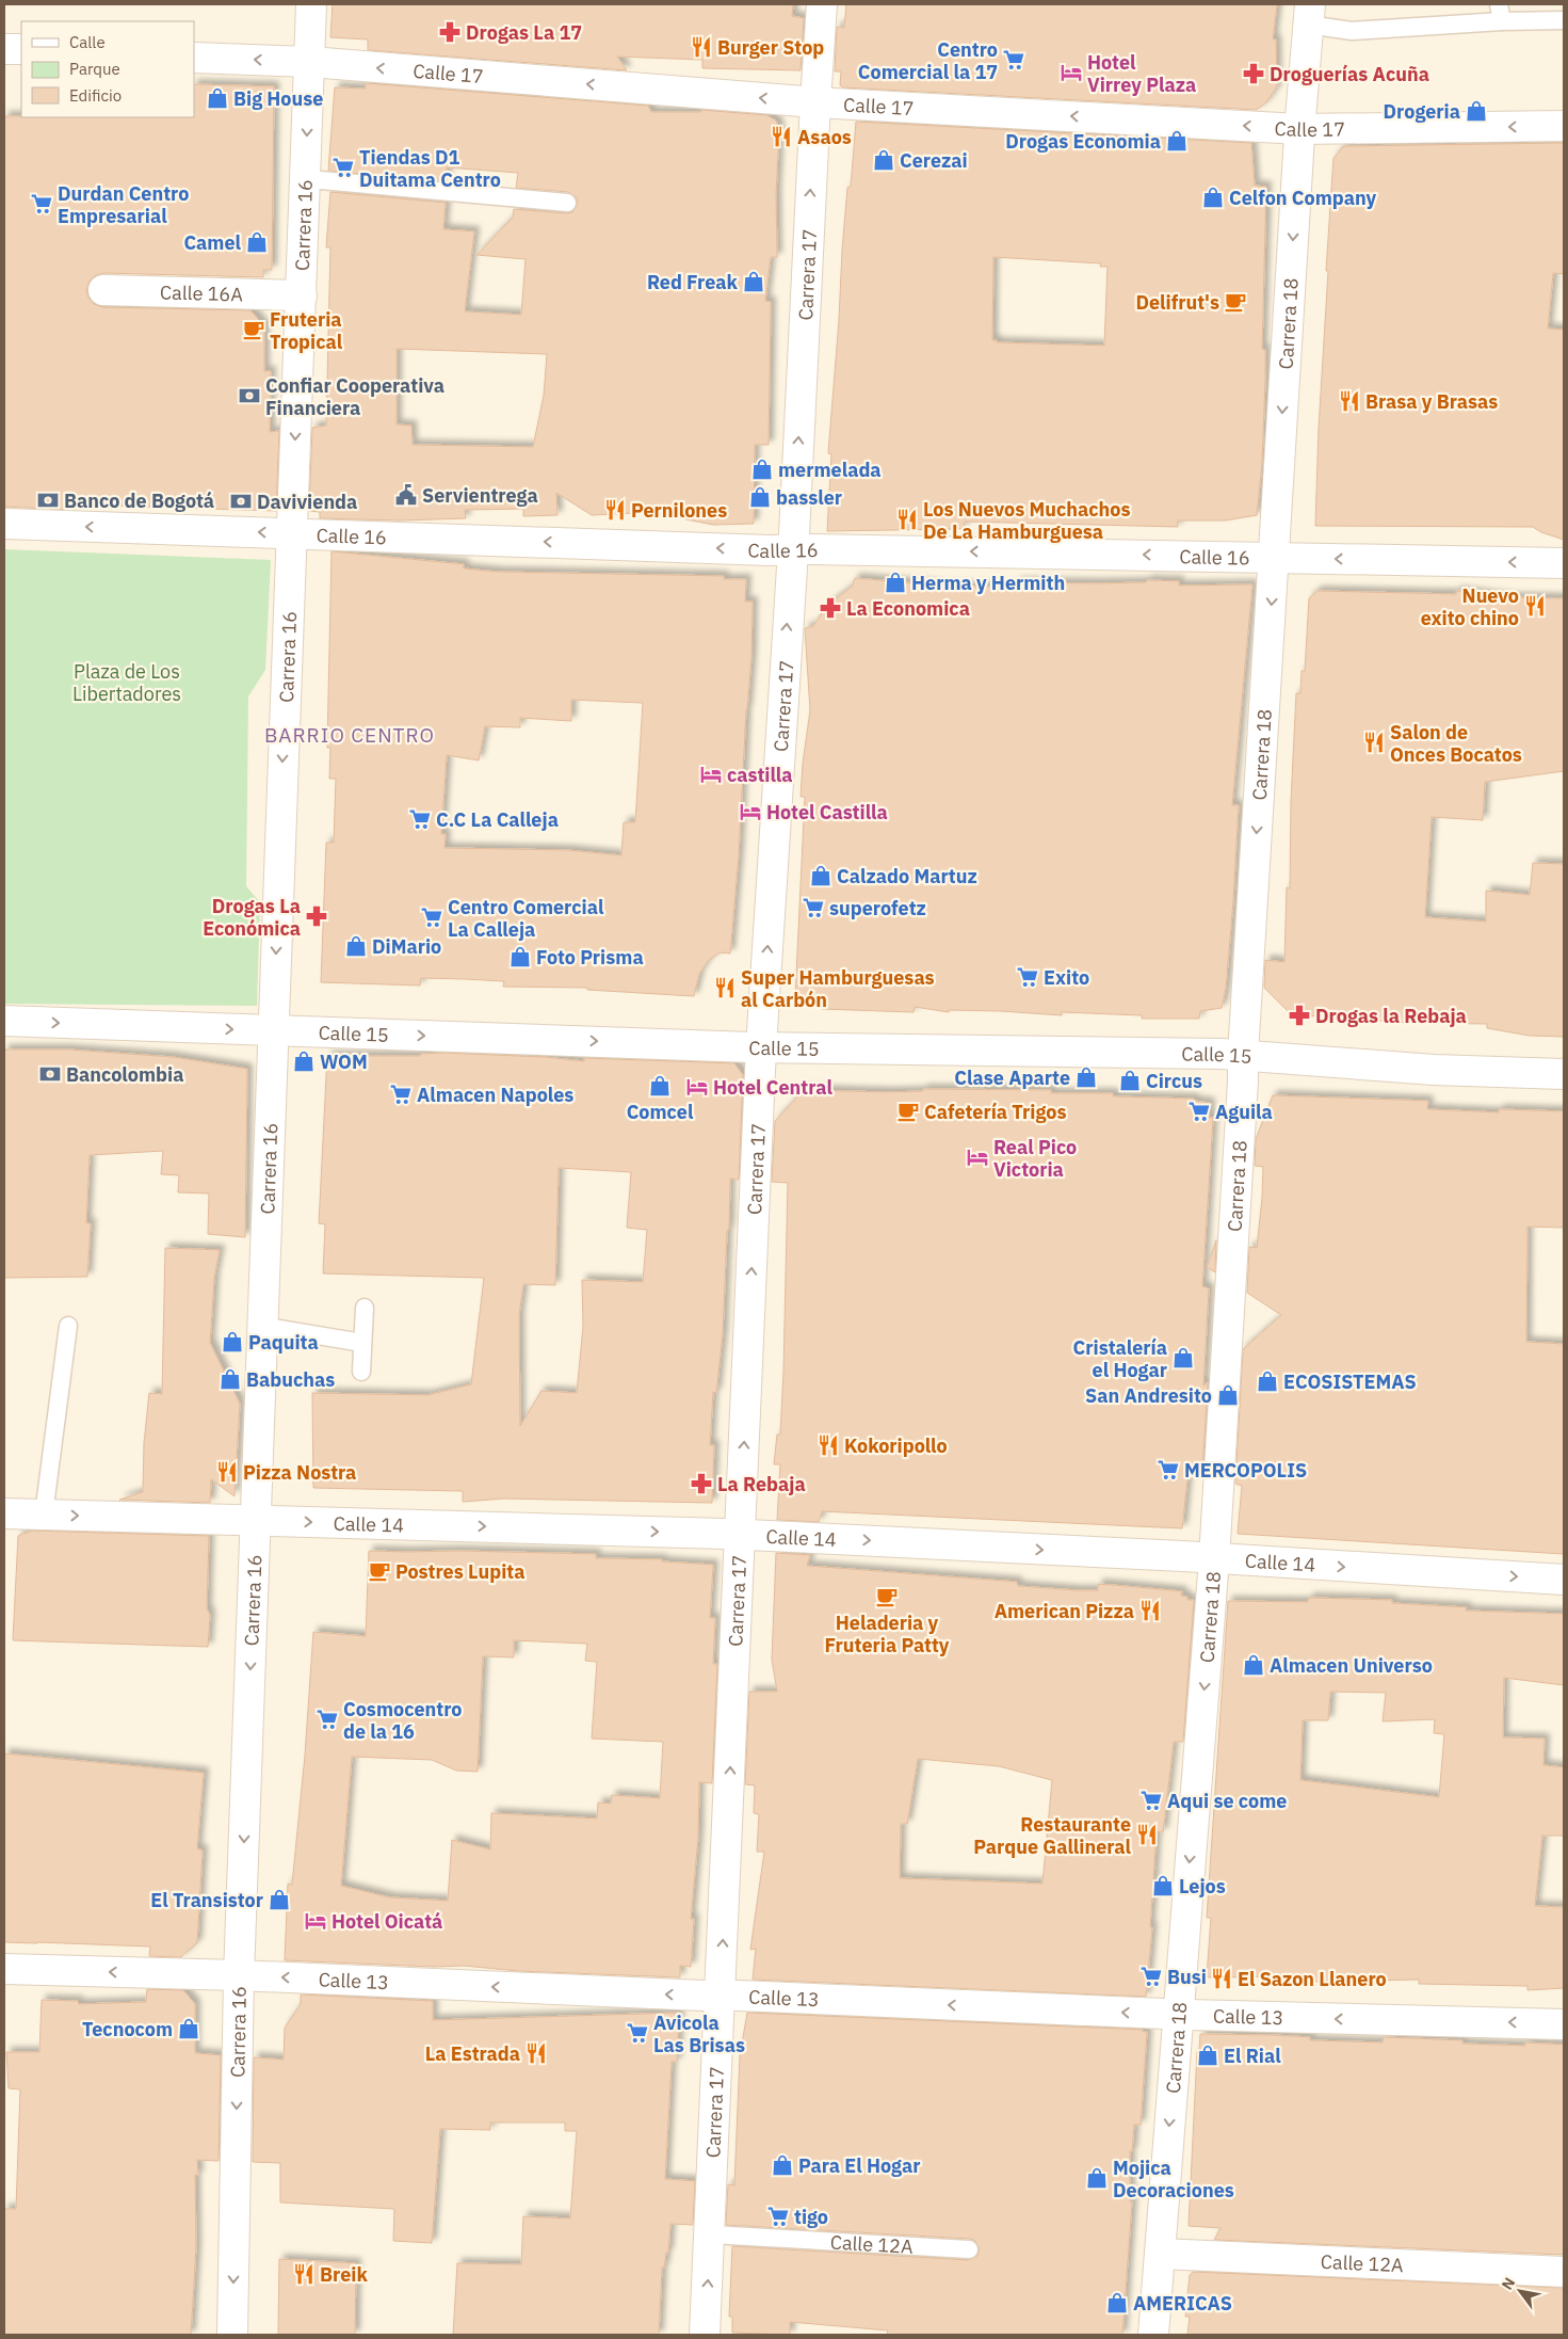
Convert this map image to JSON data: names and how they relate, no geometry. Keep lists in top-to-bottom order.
{
  "streets": {
    "street": [
      "Calle 17",
      "Carrera 16",
      "Carrera 17",
      "Calle 16A",
      "Carrera 18",
      "Calle 16",
      "Calle 15",
      "Calle 14",
      "Calle 13",
      "Calle 12A"
    ]
  },
  "crossings": [
    ["Calle 17", "Carrera 16"],
    ["Calle 17", "Carrera 17"],
    ["Calle 17", "Carrera 18"],
    ["Carrera 16", "Calle 16A"],
    ["Carrera 16", "Calle 16"],
    ["Carrera 16", "Calle 15"],
    ["Carrera 16", "Calle 14"],
    ["Carrera 16", "Calle 13"],
    ["Carrera 17", "Calle 16"],
    ["Carrera 17", "Calle 15"],
    ["Carrera 17", "Calle 14"],
    ["Carrera 17", "Calle 13"],
    ["Carrera 17", "Calle 12A"],
    ["Carrera 18", "Calle 16"],
    ["Carrera 18", "Calle 15"],
    ["Carrera 18", "Calle 14"],
    ["Carrera 18", "Calle 13"],
    ["Carrera 18", "Calle 12A"]
  ],
  "one_way": [
    "Calle 17",
    "Carrera 16",
    "Carrera 17",
    "Carrera 18",
    "Calle 16",
    "Calle 15",
    "Calle 14",
    "Calle 13"
  ],
  "districts": ["BARRIO CENTRO"],
  "parks": ["Plaza de Los Libertadores"],
  "places": {
    "pharmacy": [
      "Drogas La 17",
      "Droguerías Acuña",
      "La Economica",
      "Drogas La Económica",
      "Drogas la Rebaja",
      "La Rebaja"
    ],
    "restaurant": [
      "Burger Stop",
      "Asaos",
      "Brasa y Brasas",
      "Pernilones",
      "Los Nuevos Muchachos De La Hamburguesa",
      "Nuevo exito chino",
      "Salon de Onces Bocatos",
      "Super Hamburguesas al Carbón",
      "Kokoripollo",
      "Pizza Nostra",
      "American Pizza",
      "Restaurante Parque Gallineral",
      "El Sazon Llanero",
      "La Estrada",
      "Breik"
    ],
    "supermarket": [
      "Centro Comercial la 17",
      "Tiendas D1 Duitama Centro",
      "Durdan Centro Empresarial",
      "C.C La Calleja",
      "superofetz",
      "Centro Comercial La Calleja",
      "Exito",
      "Almacen Napoles",
      "Aguila",
      "MERCOPOLIS",
      "Cosmocentro de la 16",
      "Aqui se come",
      "Busi",
      "Avicola Las Brisas",
      "tigo"
    ],
    "hotel": [
      "Hotel Virrey Plaza",
      "castilla",
      "Hotel Castilla",
      "Hotel Central",
      "Real Pico Victoria",
      "Hotel Oicatá"
    ],
    "shop": [
      "Big House",
      "Drogeria",
      "Drogas Economia",
      "Cerezai",
      "Celfon Company",
      "Camel",
      "Red Freak",
      "mermelada",
      "bassler",
      "Herma y Hermith",
      "Calzado Martuz",
      "DiMario",
      "Foto Prisma",
      "WOM",
      "Clase Aparte",
      "Circus",
      "Comcel",
      "Paquita",
      "Cristalería el Hogar",
      "Babuchas",
      "ECOSISTEMAS",
      "San Andresito",
      "Almacen Universo",
      "Lejos",
      "El Transistor",
      "Tecnocom",
      "El Rial",
      "Para El Hogar",
      "Mojica Decoraciones",
      "AMERICAS"
    ],
    "cafe": [
      "Delifrut's",
      "Fruteria Tropical",
      "Cafetería Trigos",
      "Postres Lupita",
      "Heladeria y Fruteria Patty"
    ],
    "bank": [
      "Confiar Cooperativa Financiera",
      "Banco de Bogotá",
      "Davivienda",
      "Bancolombia"
    ],
    "public building": ["Servientrega"]
  },
  "legend": ["Calle", "Parque", "Edificio"],
  "north": "top left"
}
